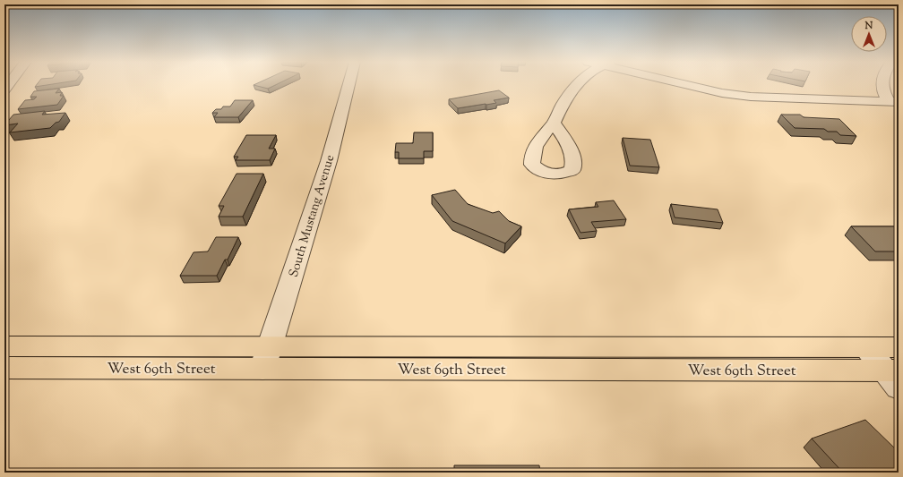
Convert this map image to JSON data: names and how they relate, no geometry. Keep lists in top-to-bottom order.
{
  "streets": {
    "main road": ["West 69th Street"],
    "street": ["South Mustang Avenue"]
  },
  "crossings": [
    ["South Mustang Avenue", "West 69th Street"]
  ],
  "north": "top"
}
